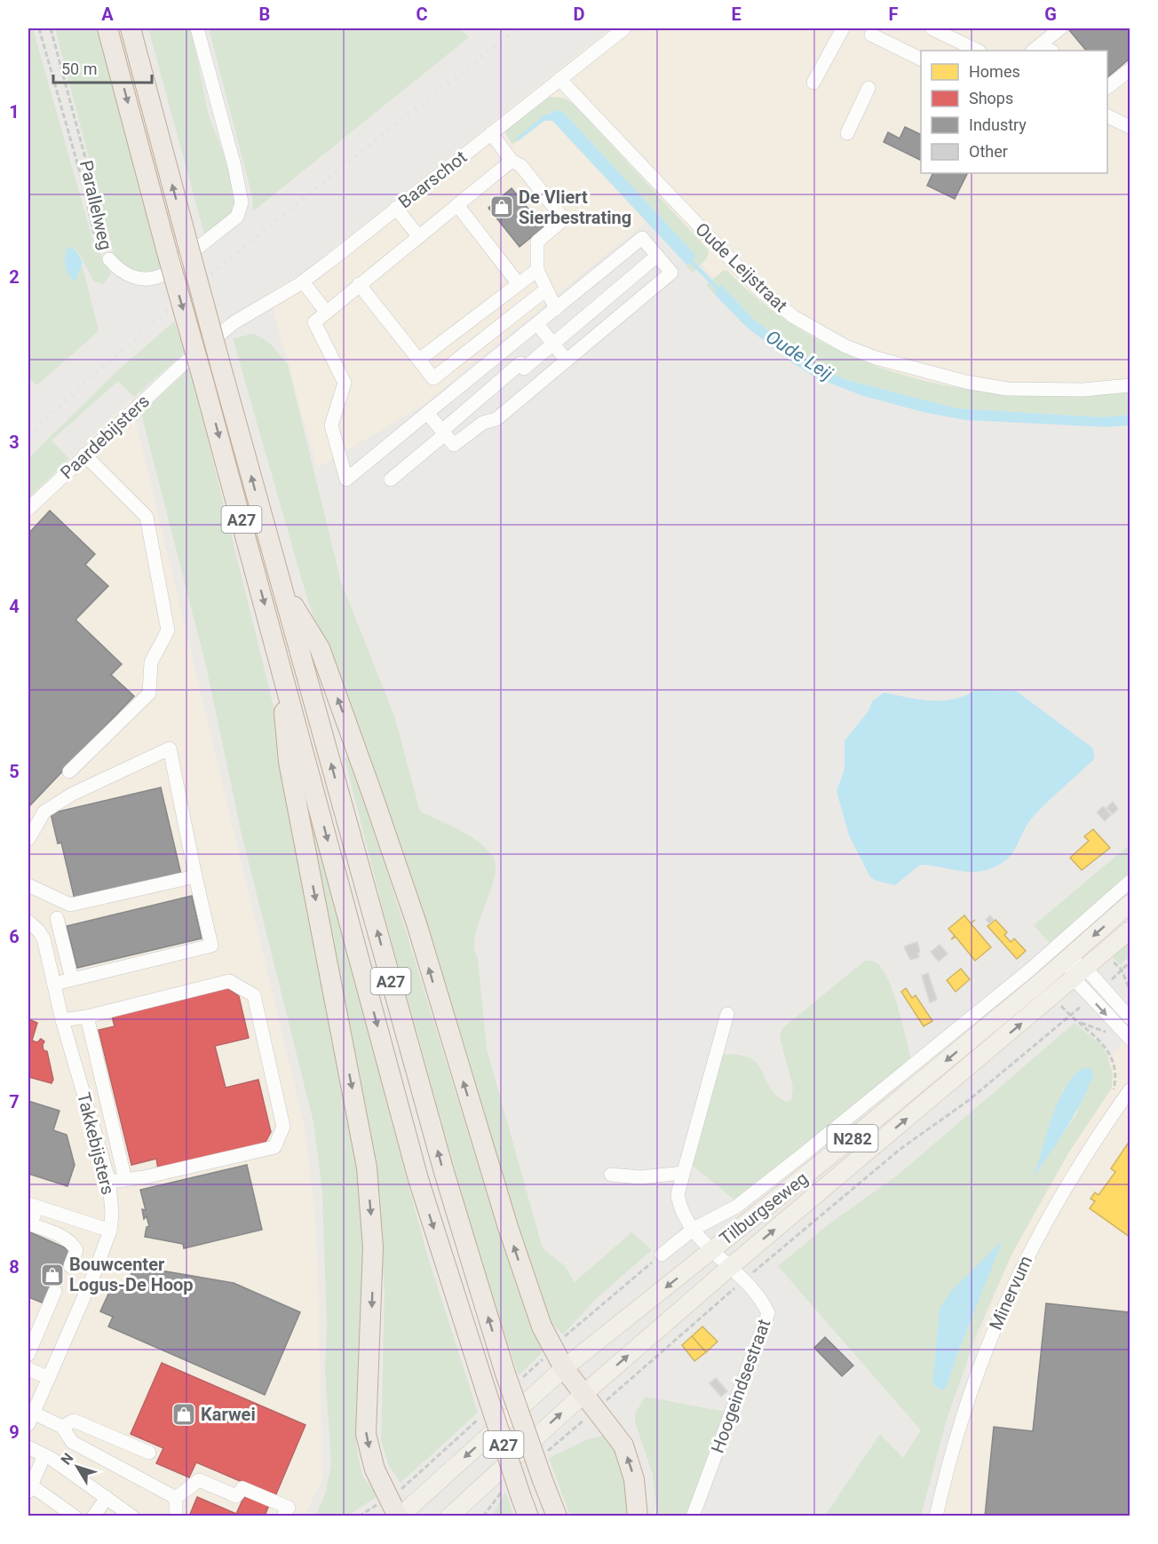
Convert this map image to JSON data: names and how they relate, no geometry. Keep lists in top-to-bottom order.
{
  "streets": {
    "highway": ["A27"],
    "main road": ["N282", "Tilburgseweg"],
    "street": [
      "Baarschot",
      "Parallelweg",
      "Oude Leijstraat",
      "Paardebijsters",
      "Takkebijsters",
      "Minervum",
      "Hoogeindsestraat"
    ]
  },
  "crossings": [
    ["Baarschot", "Oude Leijstraat"],
    ["Baarschot", "Paardebijsters"],
    ["A27", "Tilburgseweg"],
    ["Tilburgseweg", "Hoogeindsestraat"]
  ],
  "water": ["Oude Leij"],
  "places": {
    "shop": ["De Vliert Sierbestrating", "Bouwcenter Logus-De Hoop", "Karwei"]
  },
  "legend": [
    "Homes",
    "Shops",
    "Industry",
    "Other"
  ],
  "scale_bar": "50 m",
  "north": "top left",
  "grid": {
    "columns": [
      "A",
      "B",
      "C",
      "D",
      "E",
      "F",
      "G"
    ],
    "rows": [
      "1",
      "2",
      "3",
      "4",
      "5",
      "6",
      "7",
      "8",
      "9"
    ]
  }
}
